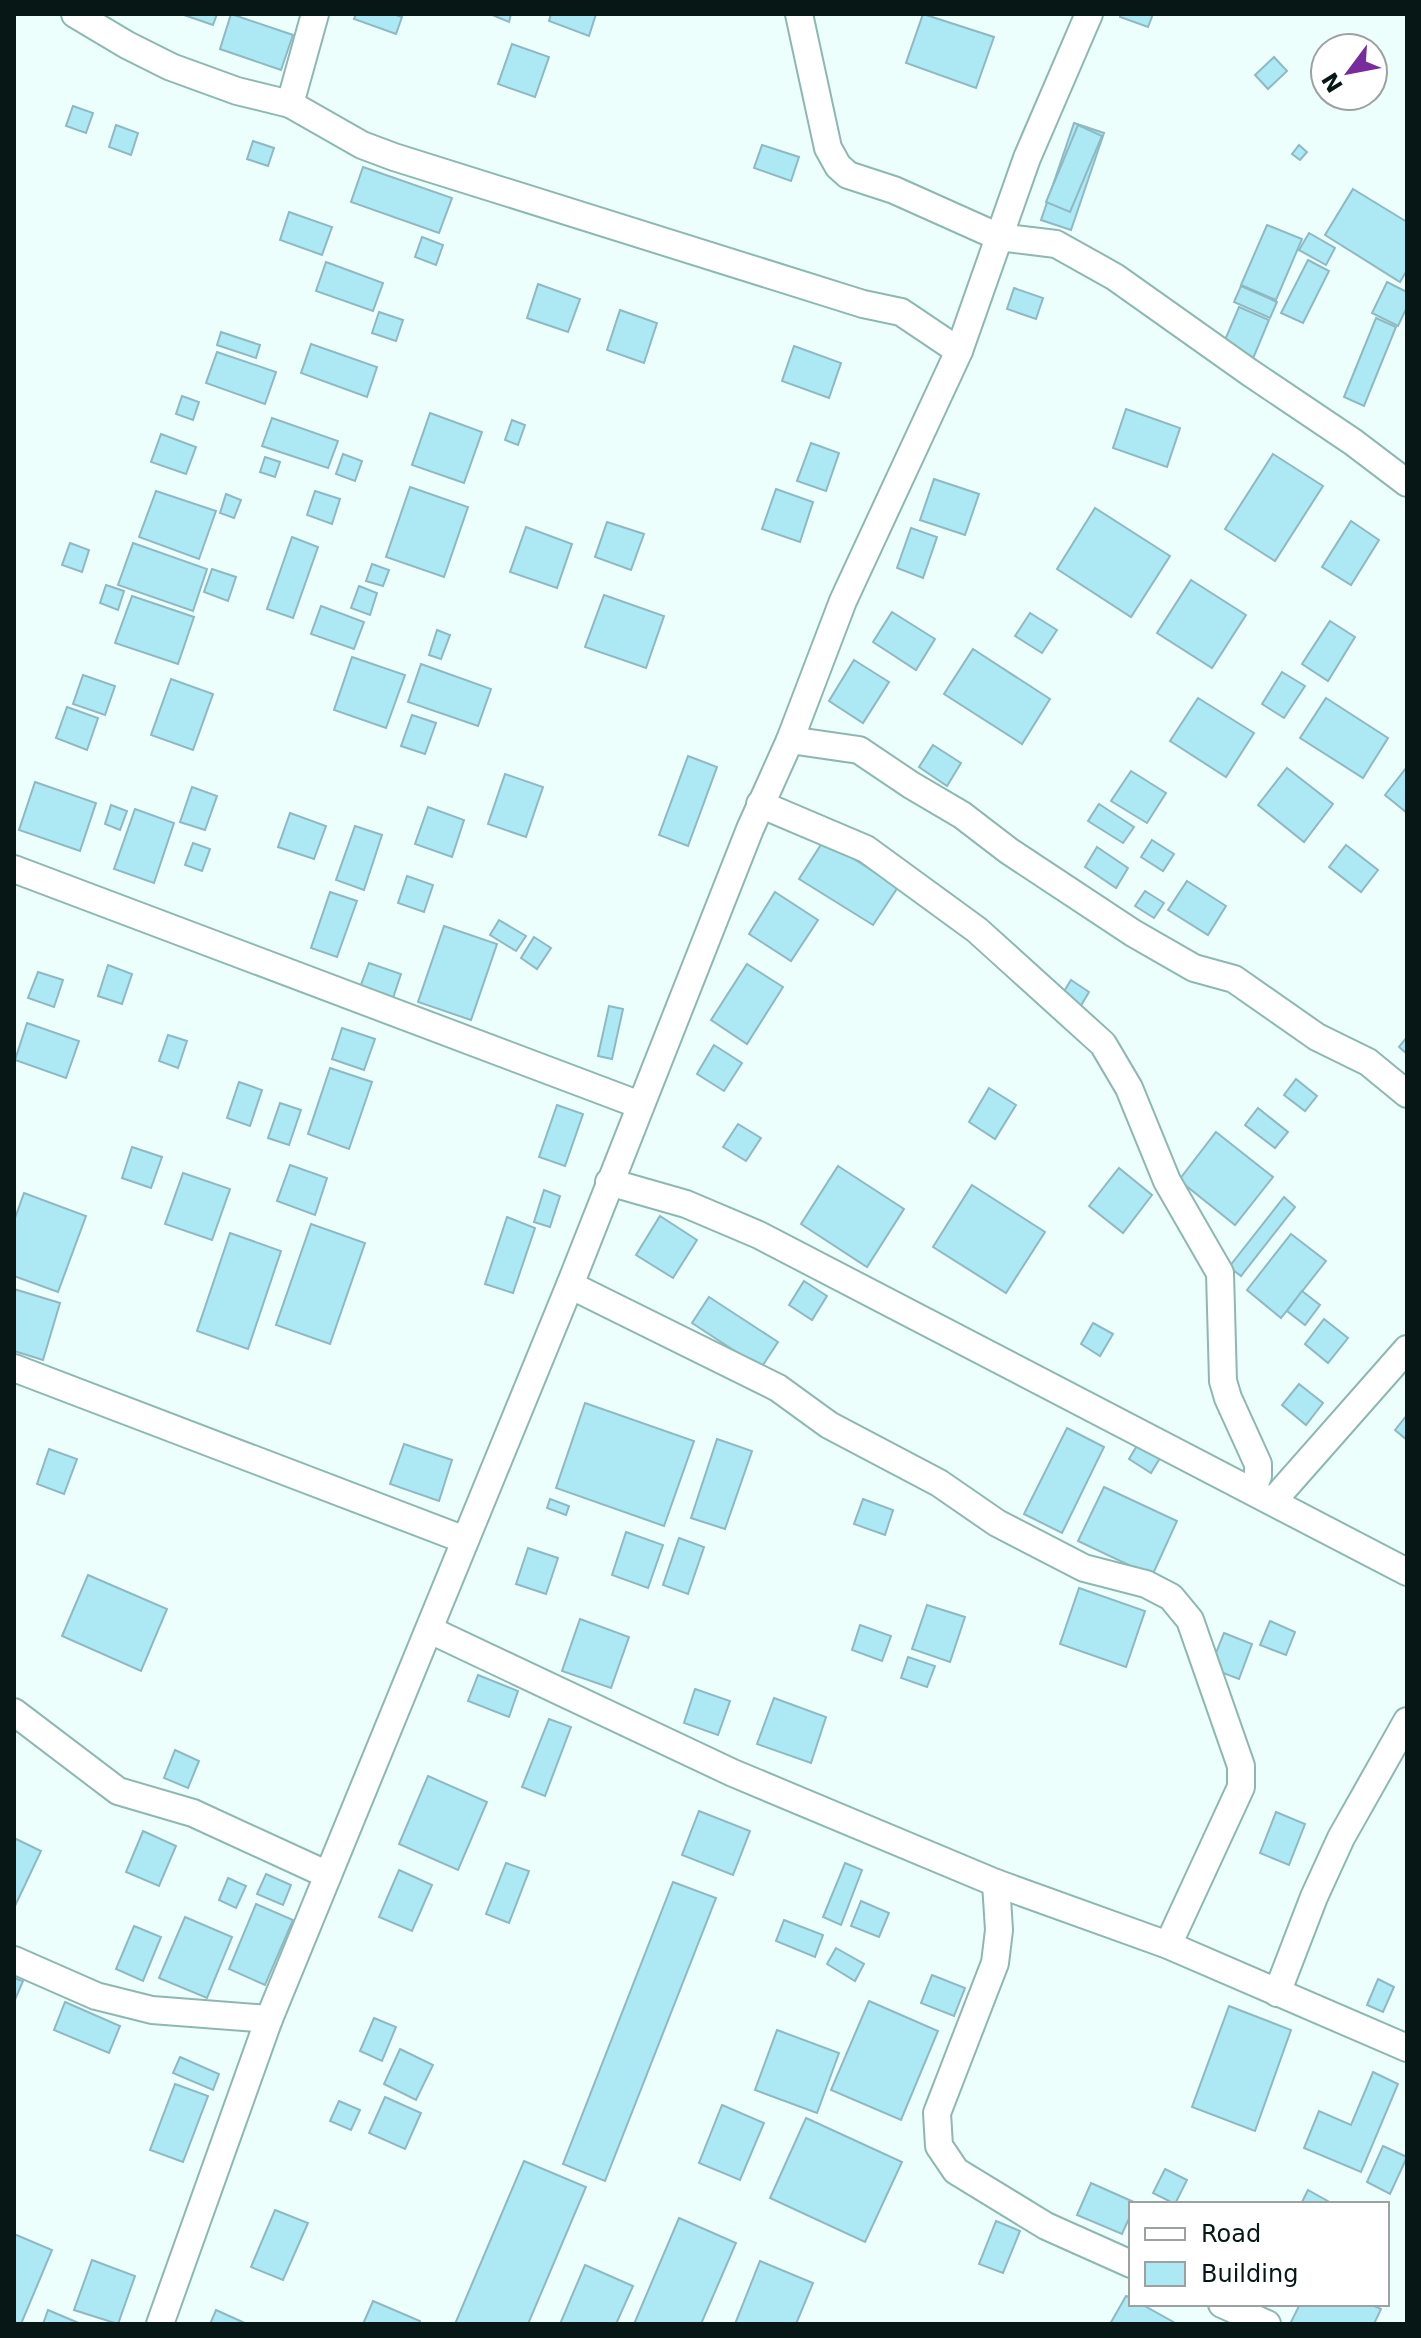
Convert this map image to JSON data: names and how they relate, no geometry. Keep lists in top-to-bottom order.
{
  "legend": ["Road", "Building"],
  "north": "bottom left"
}
